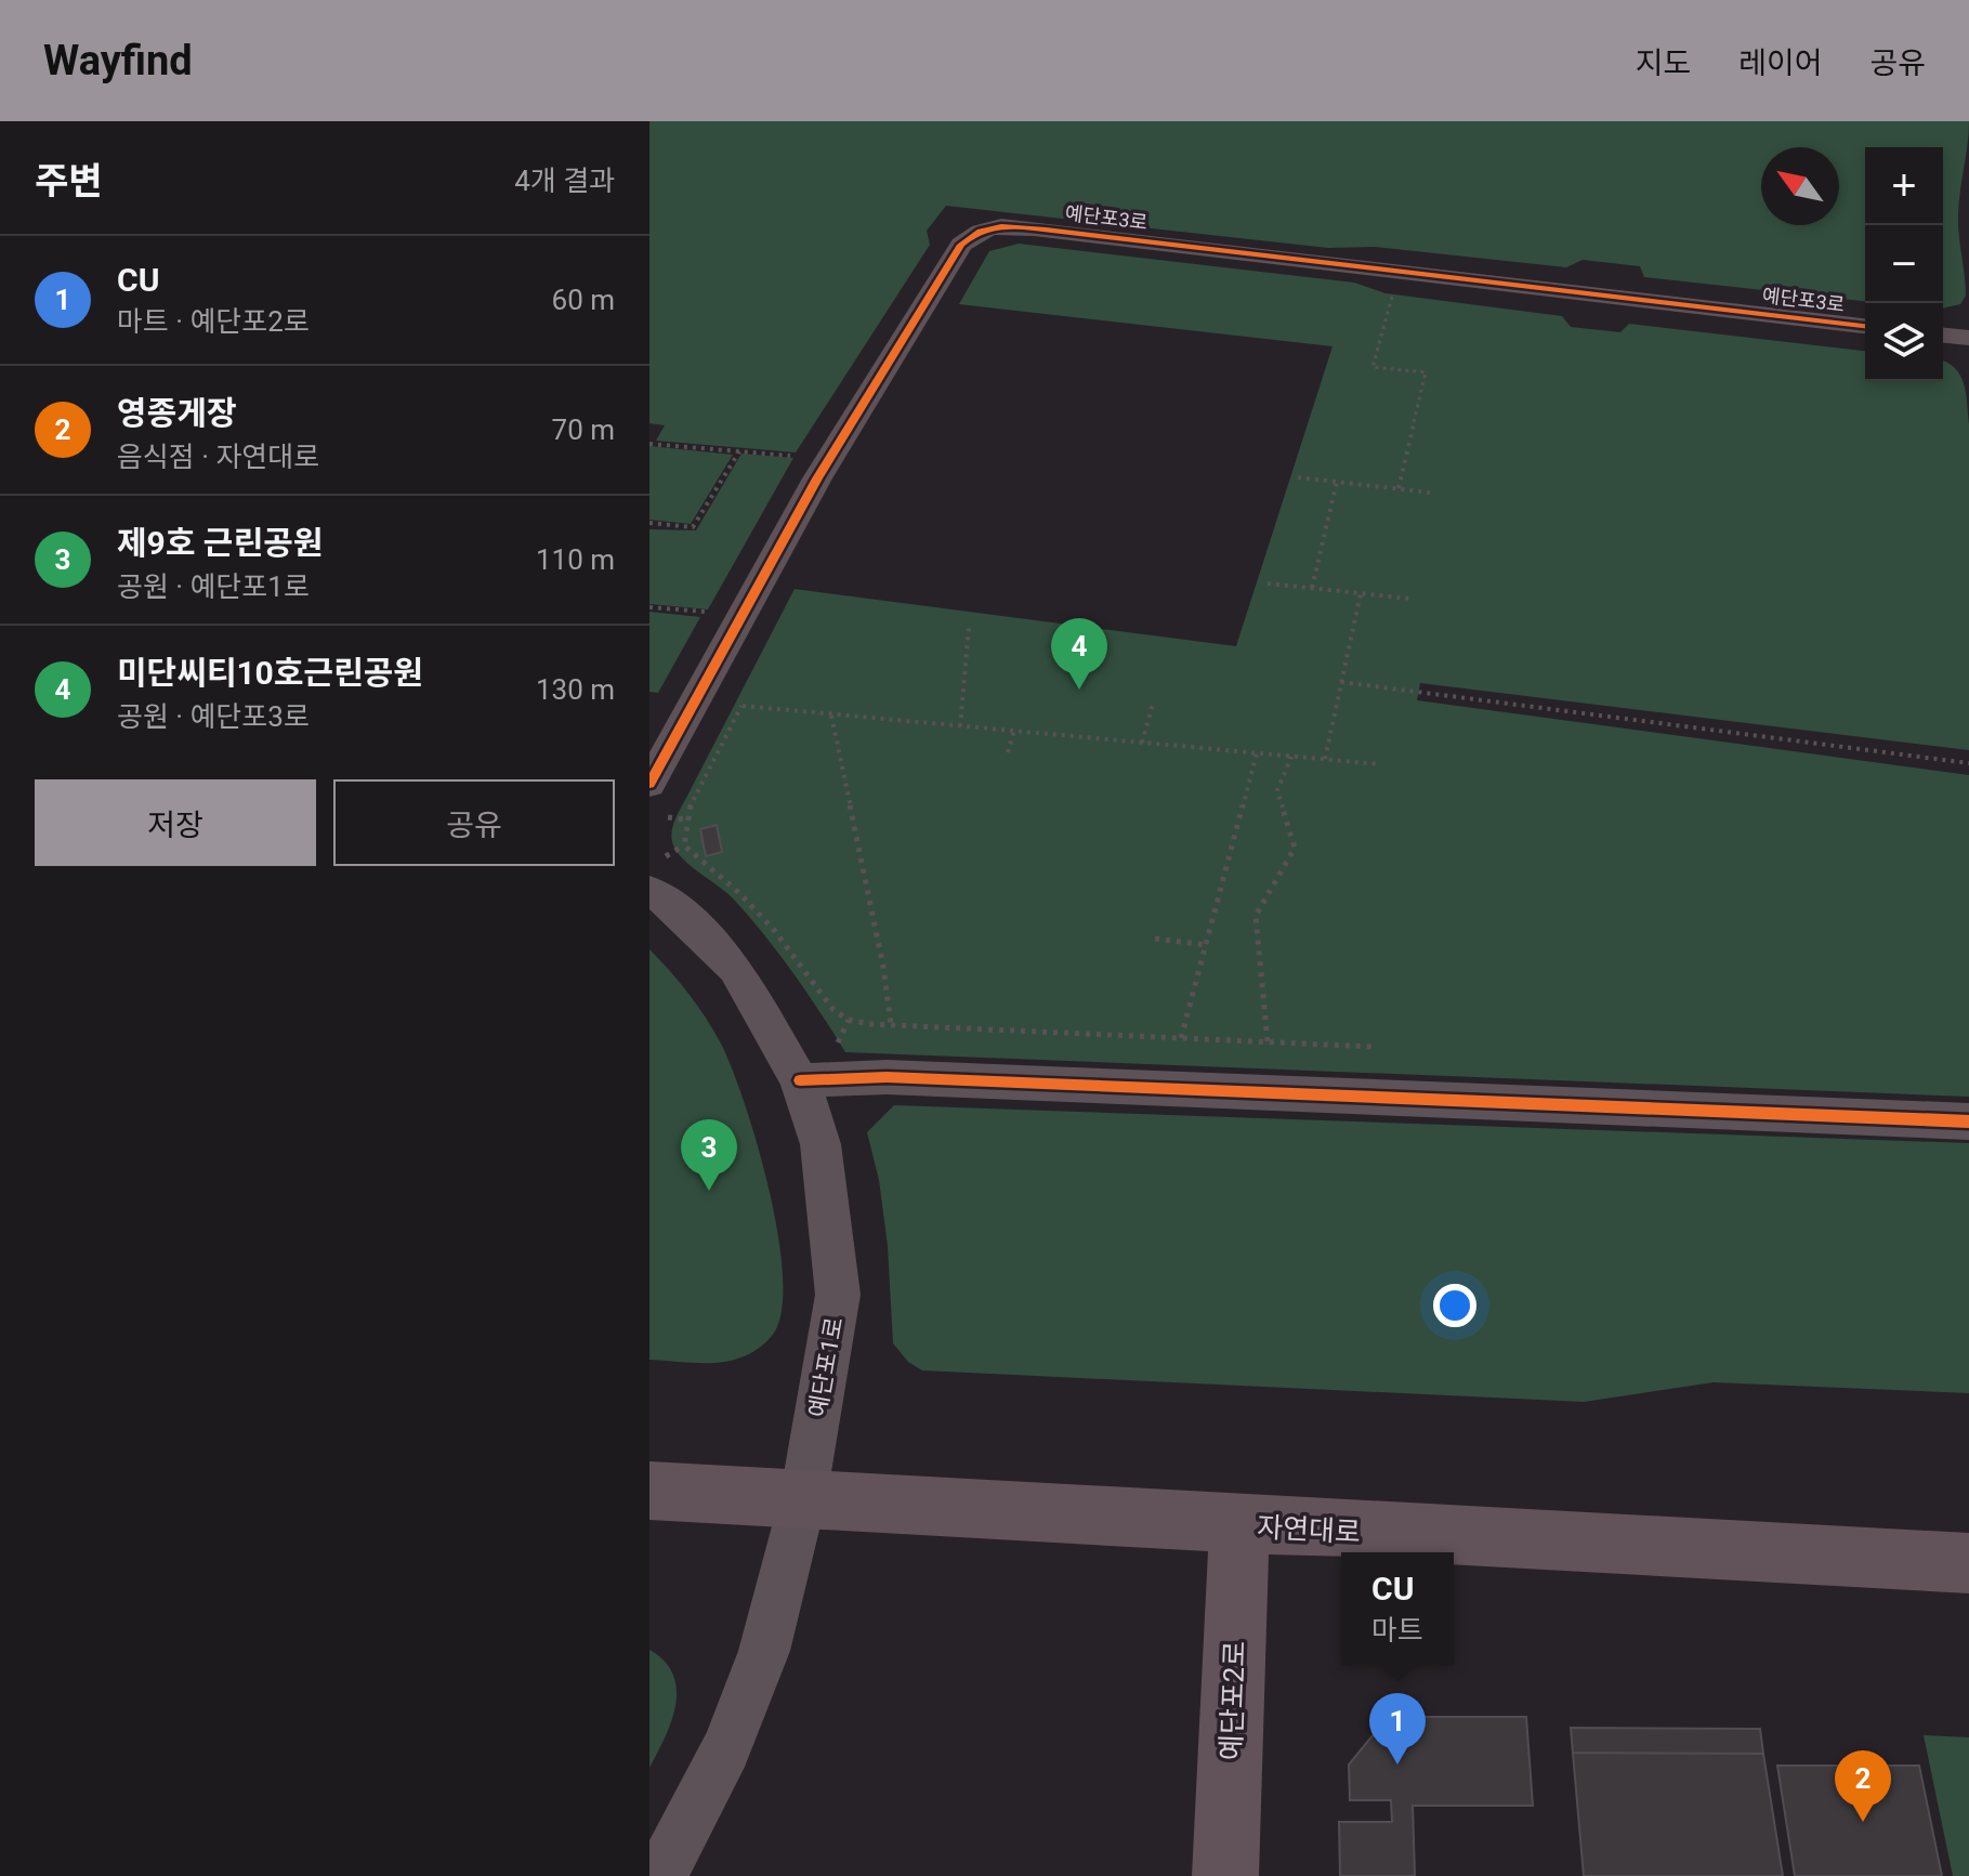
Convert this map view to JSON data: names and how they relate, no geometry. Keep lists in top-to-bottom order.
{
  "streets": {
    "main road": ["자연대로", "예단포2로"],
    "street": ["예단포3로", "예단포1로"]
  },
  "crossings": [
    ["예단포1로", "자연대로"],
    ["자연대로", "예단포2로"]
  ],
  "north": "top left",
  "page": {
    "header": "Wayfind",
    "nav": ["지도", "레이어", "공유"],
    "heading": ["주변", "4개 결과"],
    "map_buttons": ["+", "−"],
    "list": [
      {
        "mark": "1",
        "name": "CU",
        "note": "마트 · 예단포2로",
        "value": "60 m"
      },
      {
        "mark": "2",
        "name": "영종게장",
        "note": "음식점 · 자연대로",
        "value": "70 m"
      },
      {
        "mark": "3",
        "name": "제9호 근린공원",
        "note": "공원 · 예단포1로",
        "value": "110 m"
      },
      {
        "mark": "4",
        "name": "미단씨티10호근린공원",
        "note": "공원 · 예단포3로",
        "value": "130 m"
      }
    ],
    "pins": [
      "4",
      "3",
      "1",
      "2"
    ],
    "buttons": ["저장", "공유"],
    "popup": ["CU", "마트"]
  }
}
